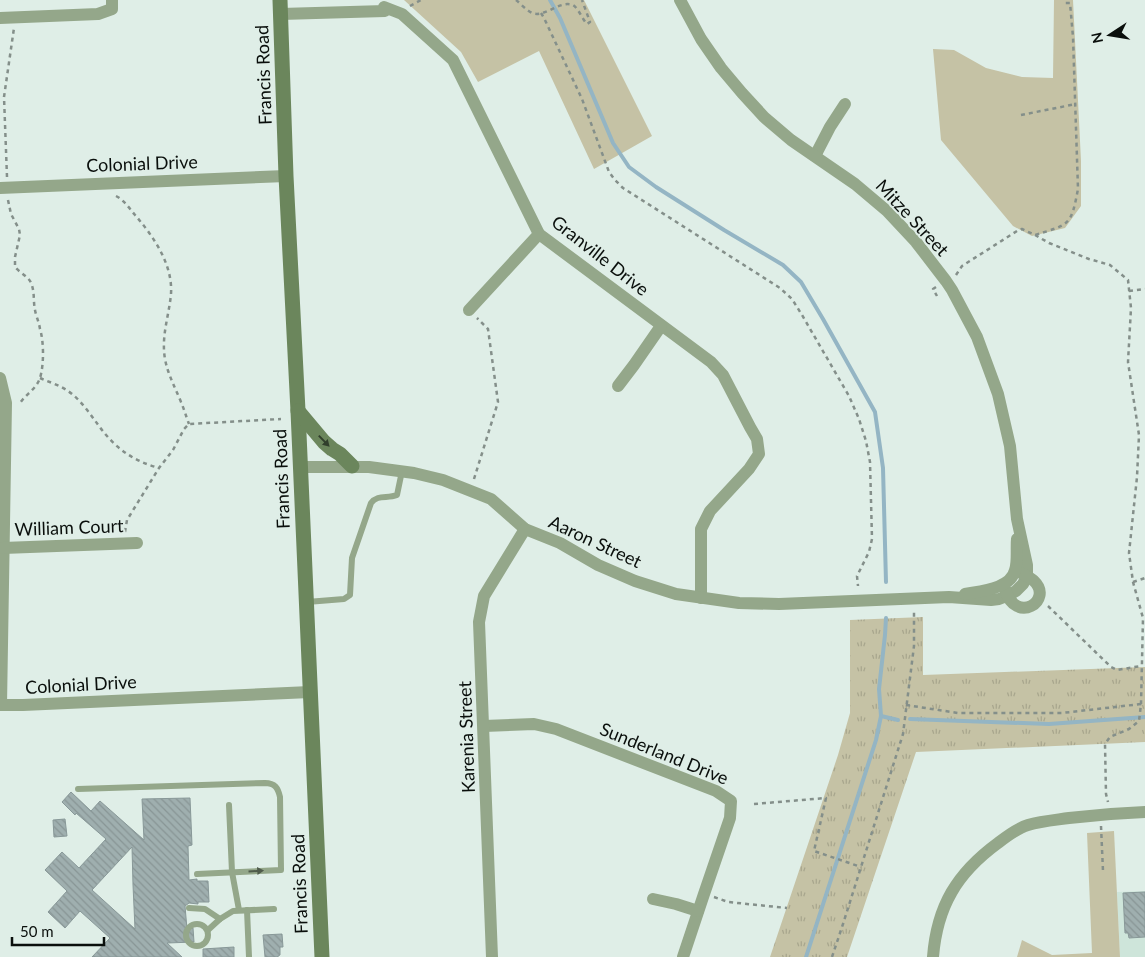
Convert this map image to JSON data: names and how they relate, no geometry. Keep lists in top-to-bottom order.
{
  "streets": {
    "main road": ["Francis Road"],
    "street": [
      "Colonial Drive",
      "Mitze Street",
      "Granville Drive",
      "William Court",
      "Aaron Street",
      "Karenia Street",
      "Sunderland Drive"
    ]
  },
  "crossings": [
    ["Francis Road", "Colonial Drive"],
    ["Francis Road", "Granville Drive"],
    ["Francis Road", "Aaron Street"],
    ["Colonial Drive", "William Court"],
    ["Mitze Street", "Aaron Street"],
    ["Granville Drive", "Aaron Street"],
    ["Aaron Street", "Karenia Street"],
    ["Karenia Street", "Sunderland Drive"]
  ],
  "scale_bar": "50 m",
  "north": "left"
}
